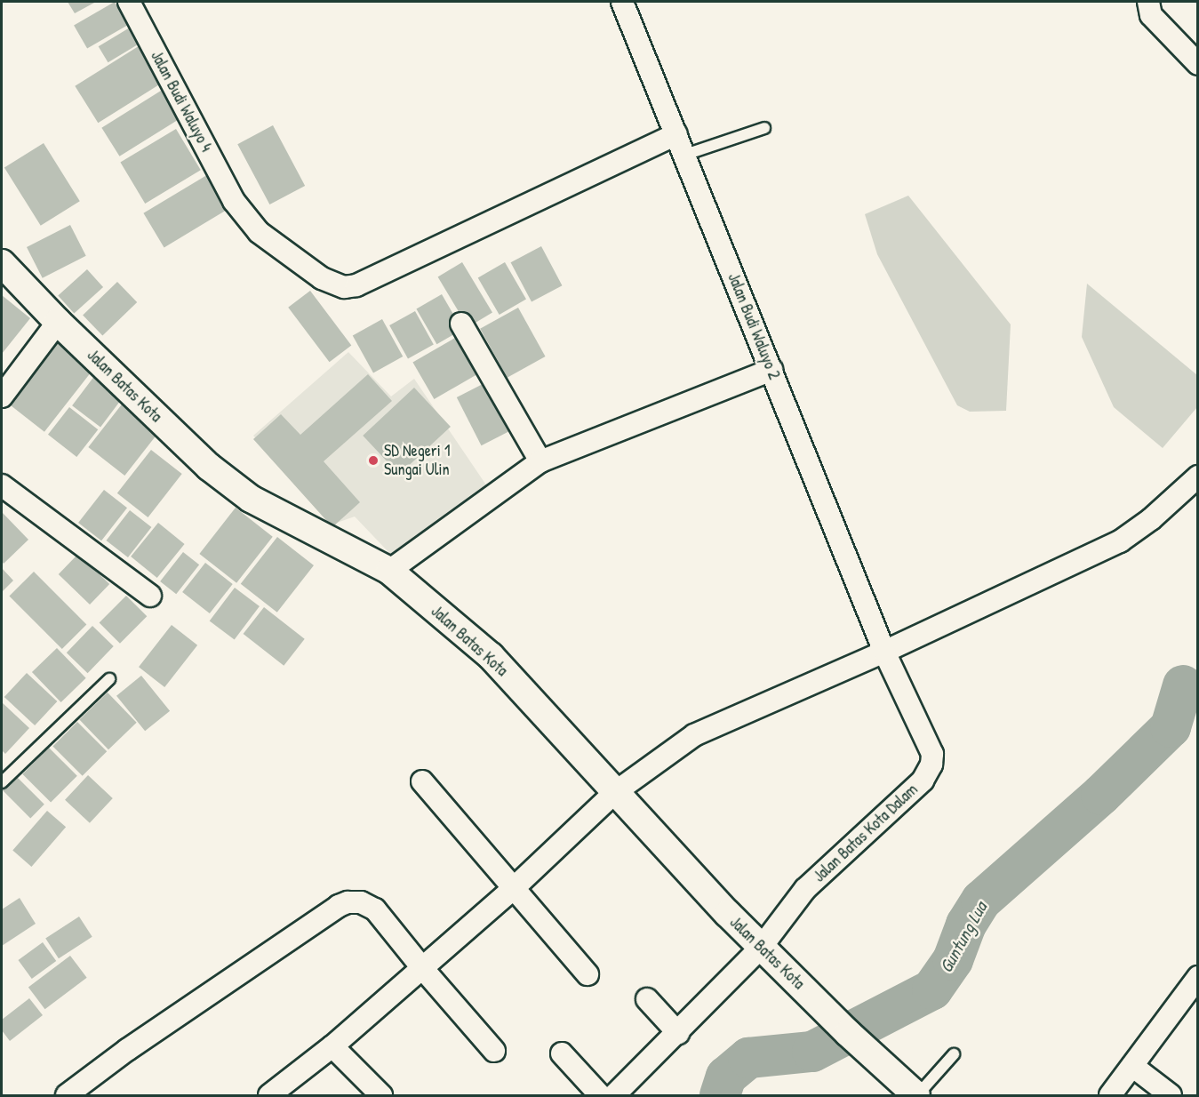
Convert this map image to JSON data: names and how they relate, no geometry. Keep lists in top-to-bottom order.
{
  "streets": {
    "street": [
      "Jalan Budi Waluyo 4",
      "Jalan Budi Waluyo 2",
      "Jalan Batas Kota",
      "Jalan Batas Kota Dalam"
    ]
  },
  "crossings": [
    ["Jalan Budi Waluyo 4", "Jalan Budi Waluyo 2"],
    ["Jalan Budi Waluyo 2", "Jalan Batas Kota Dalam"],
    ["Jalan Batas Kota", "Jalan Batas Kota Dalam"]
  ],
  "water": ["Guntung Lua"],
  "places": ["SD Negeri 1 Sungai Ulin"]
}
